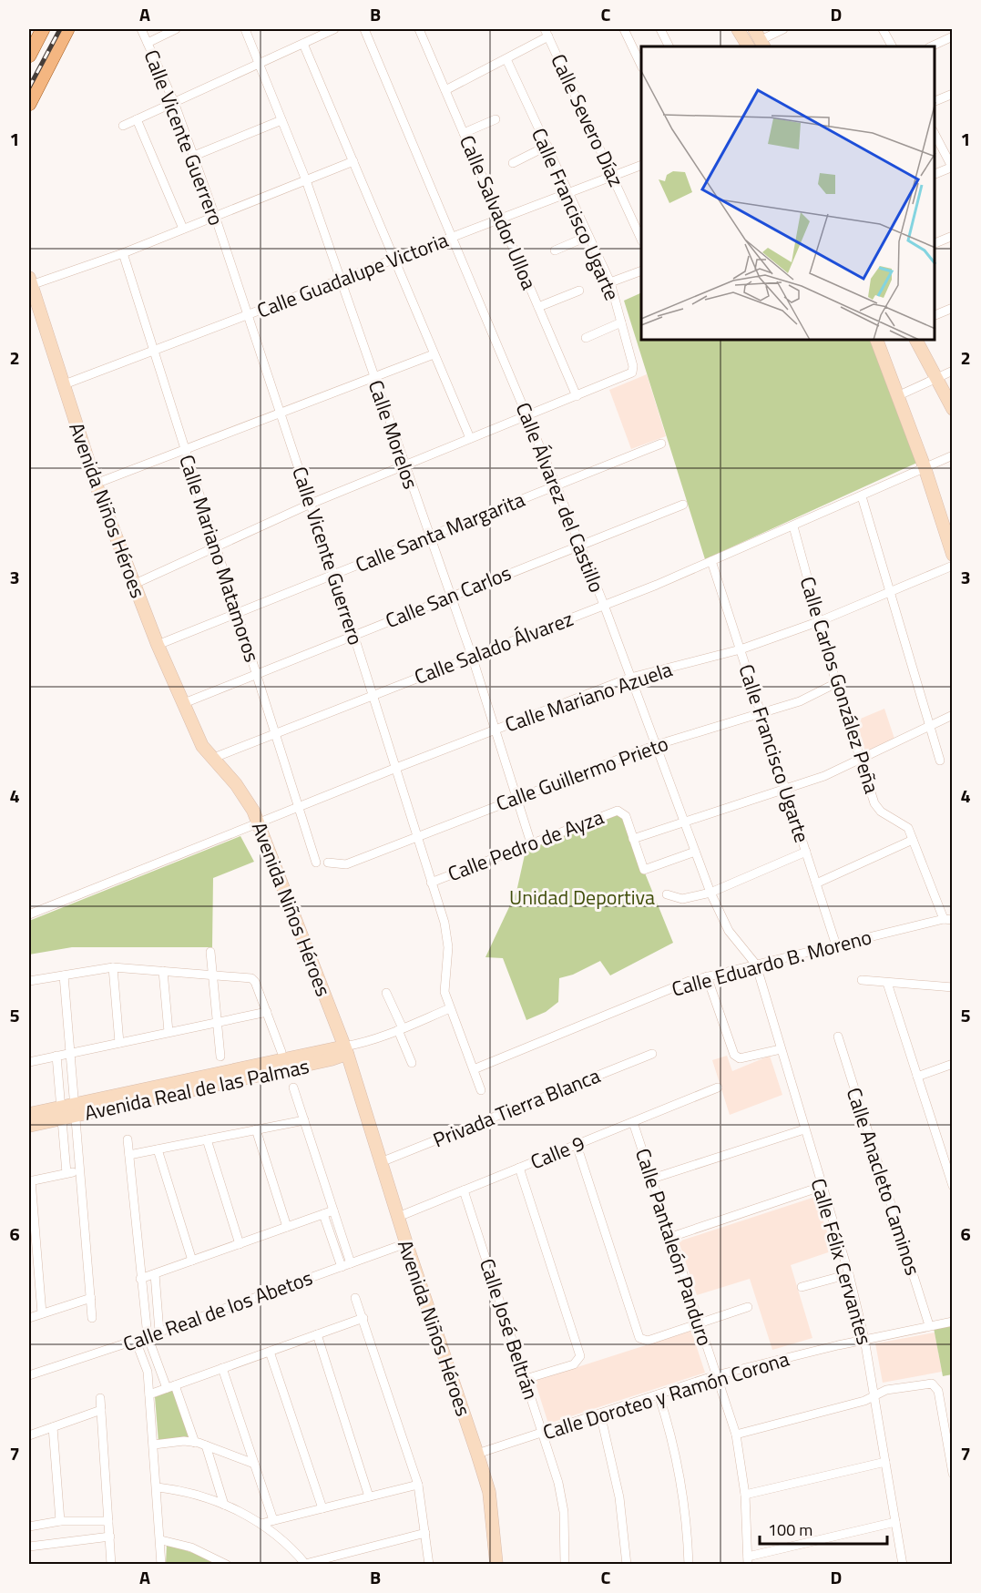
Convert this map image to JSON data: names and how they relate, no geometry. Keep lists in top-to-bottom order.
{
  "streets": {
    "street": [
      "Calle Severo Díaz",
      "Calle Vicente Guerrero",
      "Calle Salvador Ulloa",
      "Calle Francisco Ugarte",
      "Calle Guadalupe Victoria",
      "Calle Morelos",
      "Calle Álvarez del Castillo",
      "Avenida Niños Héroes",
      "Calle Santa Margarita",
      "Calle Mariano Matamoros",
      "Calle San Carlos",
      "Calle Salado Álvarez",
      "Calle Carlos González Peña",
      "Calle Mariano Azuela",
      "Calle Guillermo Prieto",
      "Calle Pedro de Ayza",
      "Calle Eduardo B. Moreno",
      "Avenida Real de las Palmas",
      "Privada Tierra Blanca",
      "Calle 9",
      "Calle Anacleto Caminos",
      "Calle Pantaleón Panduro",
      "Calle Félix Cervantes",
      "Calle Real de los Abetos",
      "Calle José Beltrán",
      "Calle Doroteo y Ramón Corona"
    ]
  },
  "crossings": [
    ["Calle Severo Díaz", "Calle Guadalupe Victoria"],
    ["Calle Vicente Guerrero", "Calle Guadalupe Victoria"],
    ["Calle Vicente Guerrero", "Calle Santa Margarita"],
    ["Calle Vicente Guerrero", "Calle San Carlos"],
    ["Calle Vicente Guerrero", "Calle Salado Álvarez"],
    ["Calle Vicente Guerrero", "Calle Mariano Azuela"],
    ["Calle Vicente Guerrero", "Calle Guillermo Prieto"],
    ["Calle Vicente Guerrero", "Calle Pedro de Ayza"],
    ["Calle Vicente Guerrero", "Calle Eduardo B. Moreno"],
    ["Calle Vicente Guerrero", "Avenida Real de las Palmas"],
    ["Calle Salvador Ulloa", "Calle Francisco Ugarte"],
    ["Calle Salvador Ulloa", "Calle Guadalupe Victoria"],
    ["Calle Francisco Ugarte", "Calle Guadalupe Victoria"],
    ["Calle Francisco Ugarte", "Calle Salado Álvarez"],
    ["Calle Francisco Ugarte", "Calle Mariano Azuela"],
    ["Calle Francisco Ugarte", "Calle Guillermo Prieto"],
    ["Calle Francisco Ugarte", "Calle Pedro de Ayza"],
    ["Calle Francisco Ugarte", "Calle Eduardo B. Moreno"],
    ["Calle Guadalupe Victoria", "Calle Morelos"],
    ["Calle Guadalupe Victoria", "Calle Álvarez del Castillo"],
    ["Calle Guadalupe Victoria", "Avenida Niños Héroes"],
    ["Calle Guadalupe Victoria", "Calle Mariano Matamoros"],
    ["Calle Morelos", "Calle Santa Margarita"],
    ["Calle Morelos", "Calle San Carlos"],
    ["Calle Morelos", "Calle Salado Álvarez"],
    ["Calle Morelos", "Calle Mariano Azuela"],
    ["Calle Morelos", "Calle Guillermo Prieto"],
    ["Calle Morelos", "Calle Pedro de Ayza"],
    ["Calle Álvarez del Castillo", "Calle Santa Margarita"],
    ["Calle Álvarez del Castillo", "Calle San Carlos"],
    ["Calle Álvarez del Castillo", "Calle Salado Álvarez"],
    ["Calle Álvarez del Castillo", "Calle Mariano Azuela"],
    ["Calle Álvarez del Castillo", "Calle Guillermo Prieto"],
    ["Calle Álvarez del Castillo", "Calle Pedro de Ayza"],
    ["Calle Álvarez del Castillo", "Calle Eduardo B. Moreno"],
    ["Calle Álvarez del Castillo", "Calle Félix Cervantes"],
    ["Avenida Niños Héroes", "Calle Santa Margarita"],
    ["Avenida Niños Héroes", "Calle San Carlos"],
    ["Avenida Niños Héroes", "Calle Salado Álvarez"],
    ["Avenida Niños Héroes", "Calle Mariano Azuela"],
    ["Avenida Niños Héroes", "Avenida Real de las Palmas"],
    ["Avenida Niños Héroes", "Privada Tierra Blanca"],
    ["Avenida Niños Héroes", "Calle 9"],
    ["Avenida Niños Héroes", "Calle Real de los Abetos"],
    ["Avenida Niños Héroes", "Calle Doroteo y Ramón Corona"],
    ["Calle Santa Margarita", "Calle Mariano Matamoros"],
    ["Calle Mariano Matamoros", "Calle San Carlos"],
    ["Calle Mariano Matamoros", "Calle Salado Álvarez"],
    ["Calle Mariano Matamoros", "Calle Mariano Azuela"],
    ["Calle Salado Álvarez", "Calle Carlos González Peña"],
    ["Calle Carlos González Peña", "Calle Mariano Azuela"],
    ["Calle Carlos González Peña", "Calle Guillermo Prieto"],
    ["Calle Carlos González Peña", "Calle Pedro de Ayza"],
    ["Calle Carlos González Peña", "Calle Eduardo B. Moreno"],
    ["Calle Eduardo B. Moreno", "Calle Félix Cervantes"],
    ["Calle 9", "Calle Pantaleón Panduro"],
    ["Calle 9", "Calle José Beltrán"],
    ["Calle Anacleto Caminos", "Calle Doroteo y Ramón Corona"],
    ["Calle Pantaleón Panduro", "Calle Doroteo y Ramón Corona"],
    ["Calle Félix Cervantes", "Calle Doroteo y Ramón Corona"],
    ["Calle José Beltrán", "Calle Doroteo y Ramón Corona"]
  ],
  "parks": ["Unidad Deportiva"],
  "scale_bar": "100 m",
  "grid": {
    "columns": [
      "A",
      "B",
      "C",
      "D"
    ],
    "rows": [
      "1",
      "2",
      "3",
      "4",
      "5",
      "6",
      "7"
    ]
  }
}
